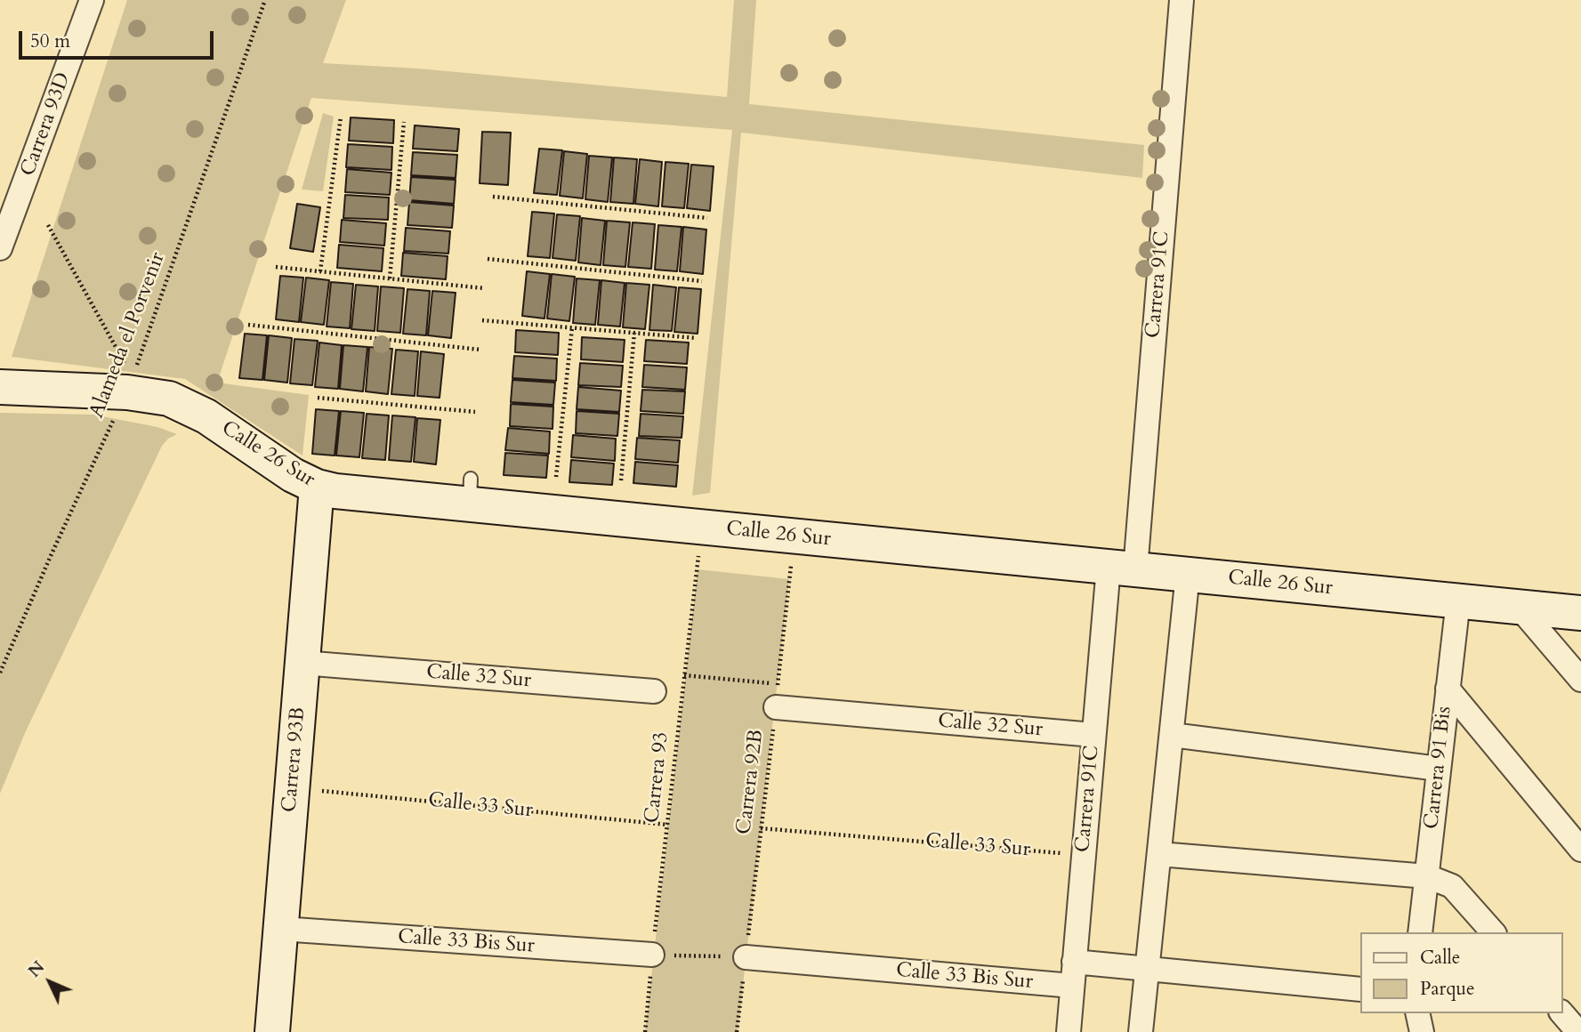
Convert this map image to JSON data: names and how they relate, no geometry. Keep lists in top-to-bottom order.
{
  "streets": {
    "street": [
      "Carrera 93D",
      "Carrera 91C",
      "Calle 26 Sur",
      "Calle 32 Sur",
      "Carrera 93B",
      "Carrera 91 Bis",
      "Calle 33 Bis Sur"
    ],
    "path": [
      "Alameda el Porvenir",
      "Carrera 93",
      "Carrera 92B",
      "Calle 33 Sur"
    ]
  },
  "crossings": [
    ["Carrera 91C", "Calle 26 Sur"],
    ["Carrera 91C", "Calle 32 Sur"],
    ["Carrera 91C", "Calle 33 Sur"],
    ["Carrera 91C", "Calle 33 Bis Sur"],
    ["Alameda el Porvenir", "Calle 26 Sur"],
    ["Calle 26 Sur", "Carrera 93B"],
    ["Calle 26 Sur", "Carrera 91 Bis"],
    ["Calle 26 Sur", "Carrera 93"],
    ["Calle 26 Sur", "Carrera 92B"],
    ["Calle 32 Sur", "Carrera 93B"],
    ["Calle 32 Sur", "Carrera 92B"],
    ["Carrera 93B", "Calle 33 Sur"],
    ["Carrera 93B", "Calle 33 Bis Sur"],
    ["Carrera 93", "Calle 33 Sur"],
    ["Carrera 93", "Calle 33 Bis Sur"],
    ["Carrera 92B", "Calle 33 Sur"],
    ["Carrera 92B", "Calle 33 Bis Sur"]
  ],
  "legend": ["Calle", "Parque"],
  "scale_bar": "50 m",
  "north": "top left"
}
